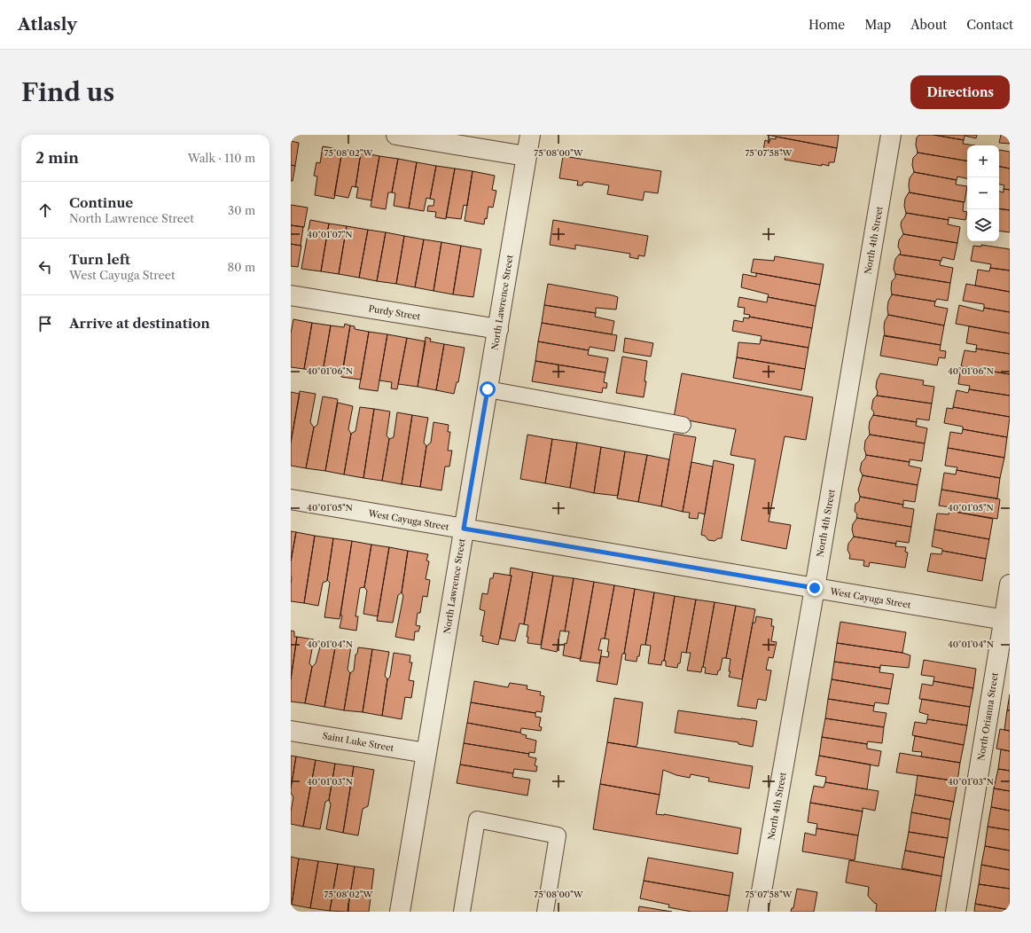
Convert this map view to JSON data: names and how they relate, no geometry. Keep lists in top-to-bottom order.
{
  "streets": {
    "street": [
      "North 4th Street",
      "North Lawrence Street",
      "Purdy Street",
      "West Cayuga Street",
      "North Orianna Street",
      "Saint Luke Street"
    ]
  },
  "crossings": [
    ["North 4th Street", "West Cayuga Street"],
    ["North Lawrence Street", "Purdy Street"],
    ["North Lawrence Street", "West Cayuga Street"],
    ["North Lawrence Street", "Saint Luke Street"],
    ["West Cayuga Street", "North Orianna Street"]
  ],
  "page": {
    "header": "Atlasly",
    "nav": [
      "Home",
      "Map",
      "About",
      "Contact"
    ],
    "buttons": "Directions",
    "title": "Find us",
    "heading": ["2 min", "Walk · 110 m"],
    "map_buttons": ["+", "−"],
    "list": [
      ["Continue", "North Lawrence Street", "30 m"],
      ["Turn left", "West Cayuga Street", "80 m"],
      "Arrive at destination"
    ]
  },
  "coordinates": [
    "75°08'02\"W",
    "75°08'00\"W",
    "75°07'58\"W",
    "40°01'07\"N",
    "40°01'06\"N",
    "40°01'05\"N",
    "40°01'04\"N",
    "40°01'03\"N"
  ]
}
